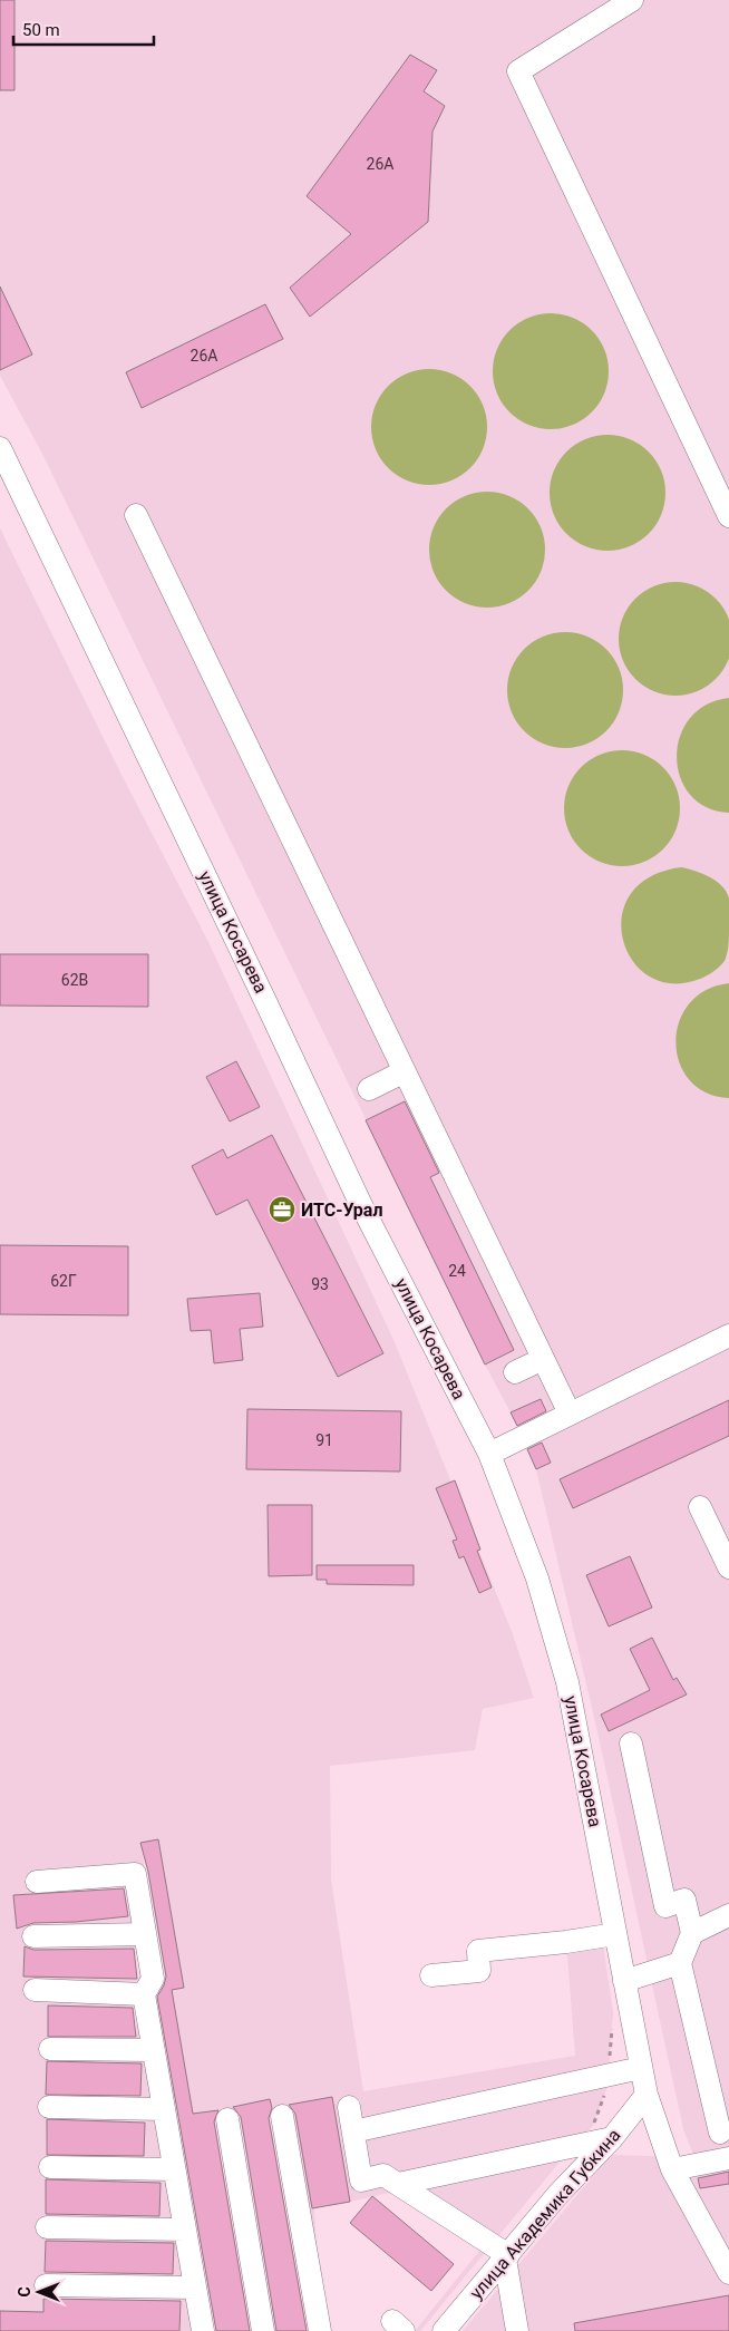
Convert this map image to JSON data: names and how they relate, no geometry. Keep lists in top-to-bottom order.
{
  "streets": {
    "street": ["улица Косарева", "улица Академика Губкина"]
  },
  "crossings": [
    ["улица Косарева", "улица Академика Губкина"]
  ],
  "places": {
    "office": ["ИТС-Урал"]
  },
  "house_numbers": [
    "26А",
    "26А",
    "62В",
    "24",
    "62Г",
    "93",
    "91"
  ],
  "scale_bar": "50 m",
  "north": "left"
}
